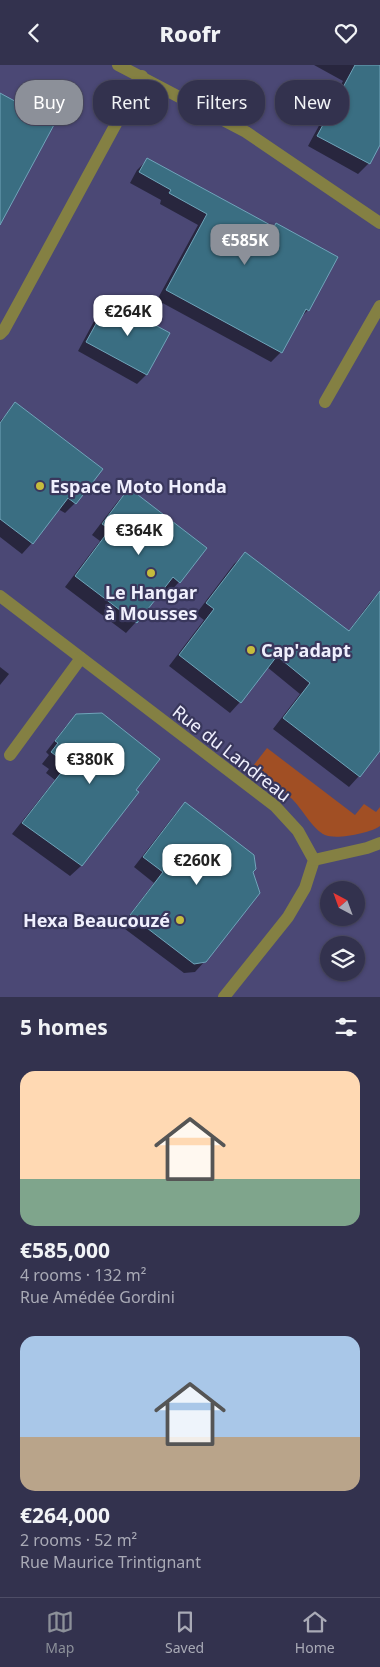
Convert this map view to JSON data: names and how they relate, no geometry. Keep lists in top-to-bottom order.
{
  "streets": {
    "street": ["Rue du Landreau"]
  },
  "places": [
    "Espace Moto Honda",
    "Le Hangar à Mousses",
    "Cap'adapt",
    "Hexa Beaucouzé"
  ],
  "north": "top left",
  "page": {
    "header": "Roofr",
    "chip": [
      "Buy",
      "Rent",
      "Filters",
      "New"
    ],
    "price": [
      "€585K",
      "€264K",
      "€364K",
      "€380K",
      "€260K"
    ],
    "heading": "5 homes",
    "list": [
      {
        "name": "€585,000",
        "note": "4 rooms · 132 m² · Rue Amédée Gordini"
      },
      {
        "name": "€264,000",
        "note": "2 rooms · 52 m² · Rue Maurice Trintignant"
      }
    ],
    "tabs": ["Map", "Saved", "Home"]
  }
}
